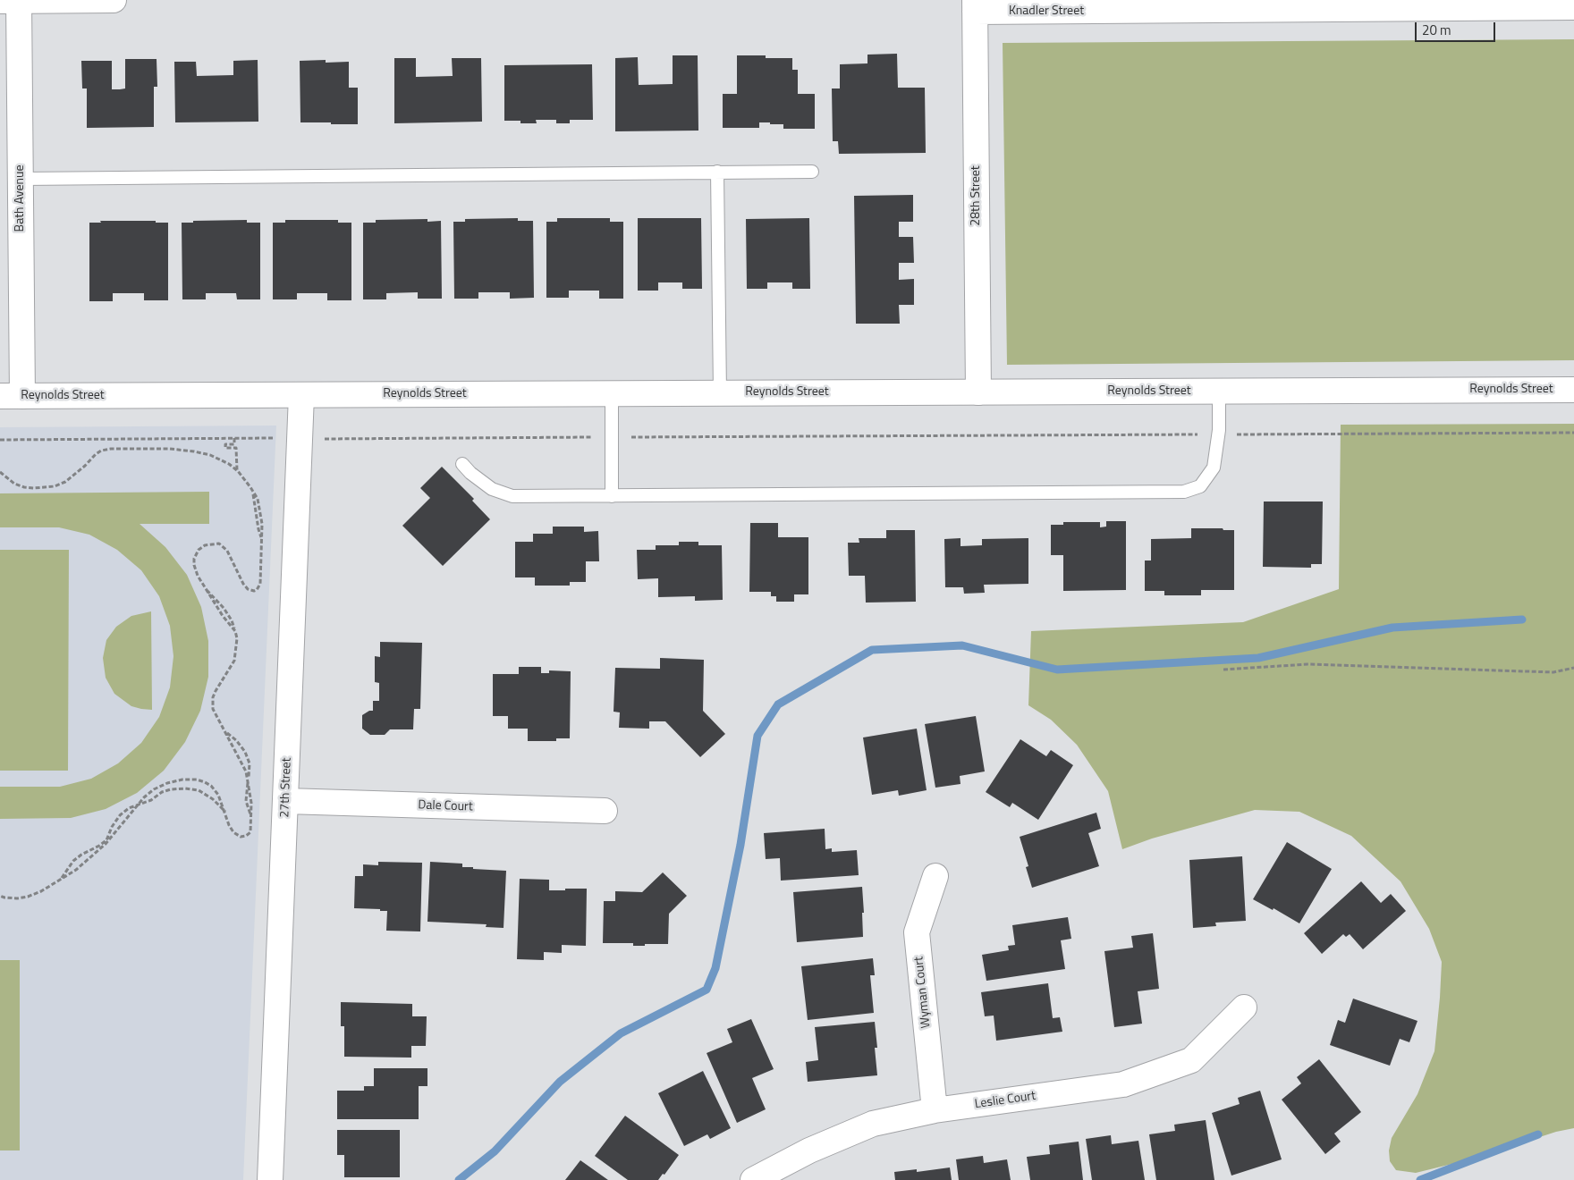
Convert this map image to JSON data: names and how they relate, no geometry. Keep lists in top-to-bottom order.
{
  "streets": {
    "street": [
      "Knadler Street",
      "28th Street",
      "Bath Avenue",
      "Reynolds Street",
      "27th Street",
      "Dale Court",
      "Wyman Court",
      "Leslie Court"
    ]
  },
  "crossings": [
    ["Knadler Street", "28th Street"],
    ["28th Street", "Reynolds Street"],
    ["Bath Avenue", "Reynolds Street"],
    ["Reynolds Street", "27th Street"],
    ["27th Street", "Dale Court"],
    ["Wyman Court", "Leslie Court"]
  ],
  "scale_bar": "20 m"
}
